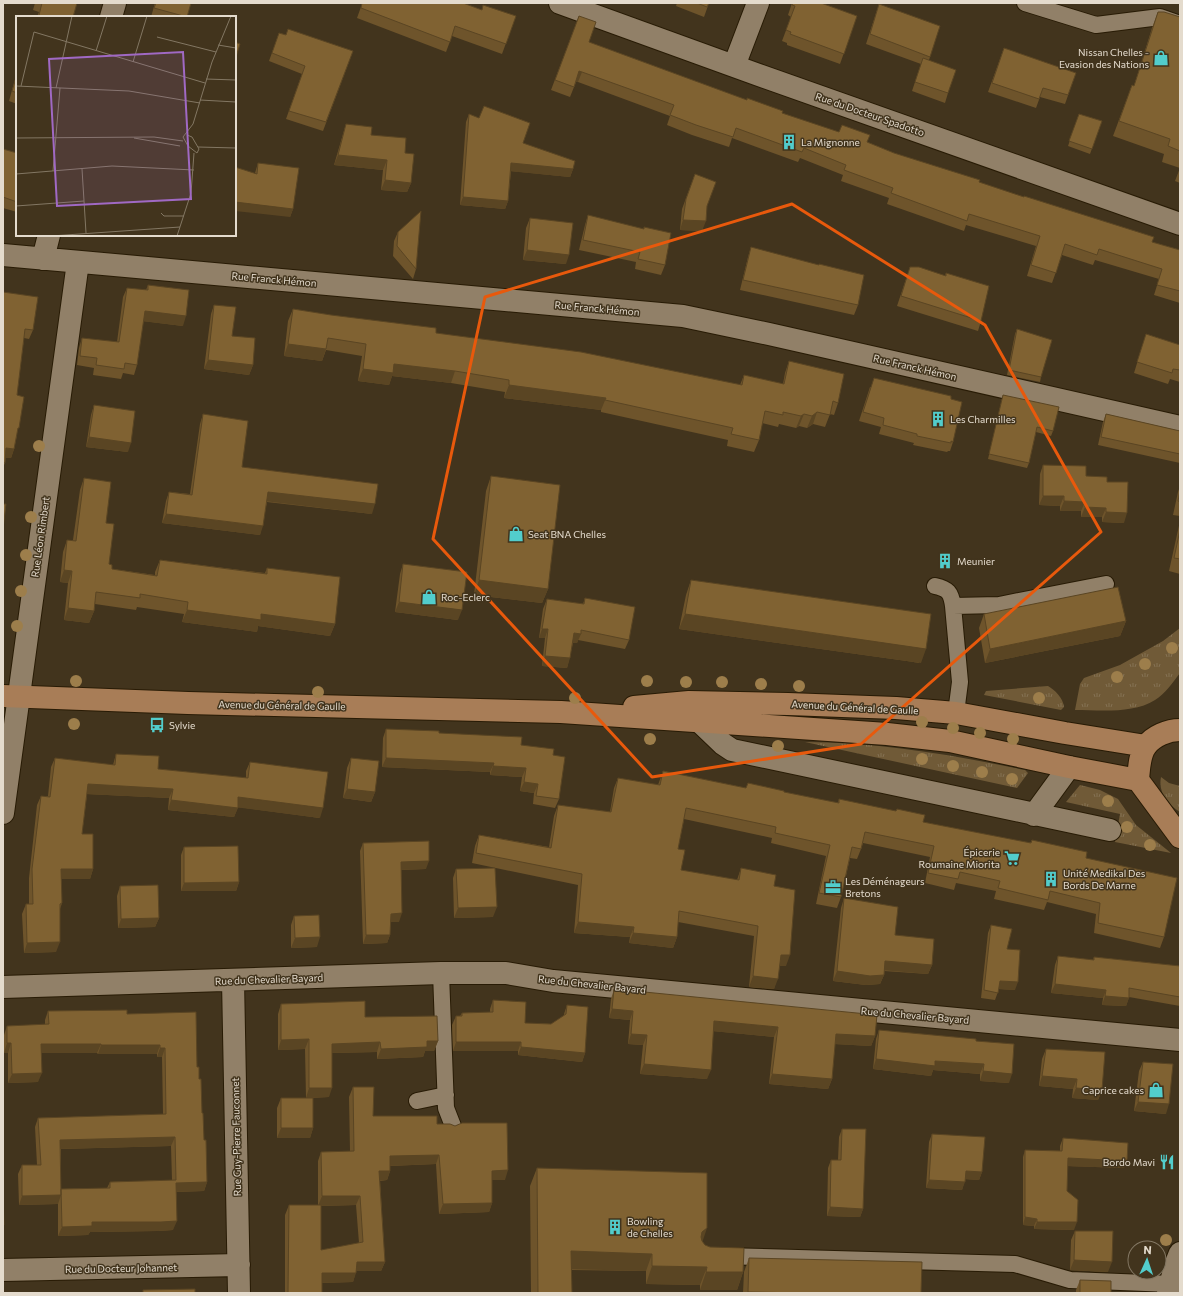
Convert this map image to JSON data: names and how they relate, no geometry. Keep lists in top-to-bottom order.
{
  "streets": {
    "main road": ["Avenue du Général de Gaulle"],
    "street": [
      "Rue du Docteur Spadotto",
      "Rue Franck Hémon",
      "Rue Léon Rimbert",
      "Rue du Chevalier Bayard",
      "Rue Guy-Pierre Fauconnet",
      "Rue du Docteur Johannet"
    ]
  },
  "crossings": [
    ["Rue Franck Hémon", "Rue Léon Rimbert"],
    ["Rue Léon Rimbert", "Avenue du Général de Gaulle"],
    ["Rue du Chevalier Bayard", "Rue Guy-Pierre Fauconnet"],
    ["Rue Guy-Pierre Fauconnet", "Rue du Docteur Johannet"]
  ],
  "places": {
    "shop": [
      "Nissan Chelles - Evasion des Nations",
      "Seat BNA Chelles",
      "Roc-Eclerc",
      "Caprice cakes"
    ],
    "building": [
      "La Mignonne",
      "Les Charmilles",
      "Meunier",
      "Unité Medikal Des Bords De Marne",
      "Bowling de Chelles"
    ],
    "bus stop": ["Sylvie"],
    "supermarket": ["Épicerie Roumaine Miorita"],
    "office": ["Les Déménageurs Bretons"],
    "restaurant": ["Bordo Mavi"]
  },
  "north": "top"
}
